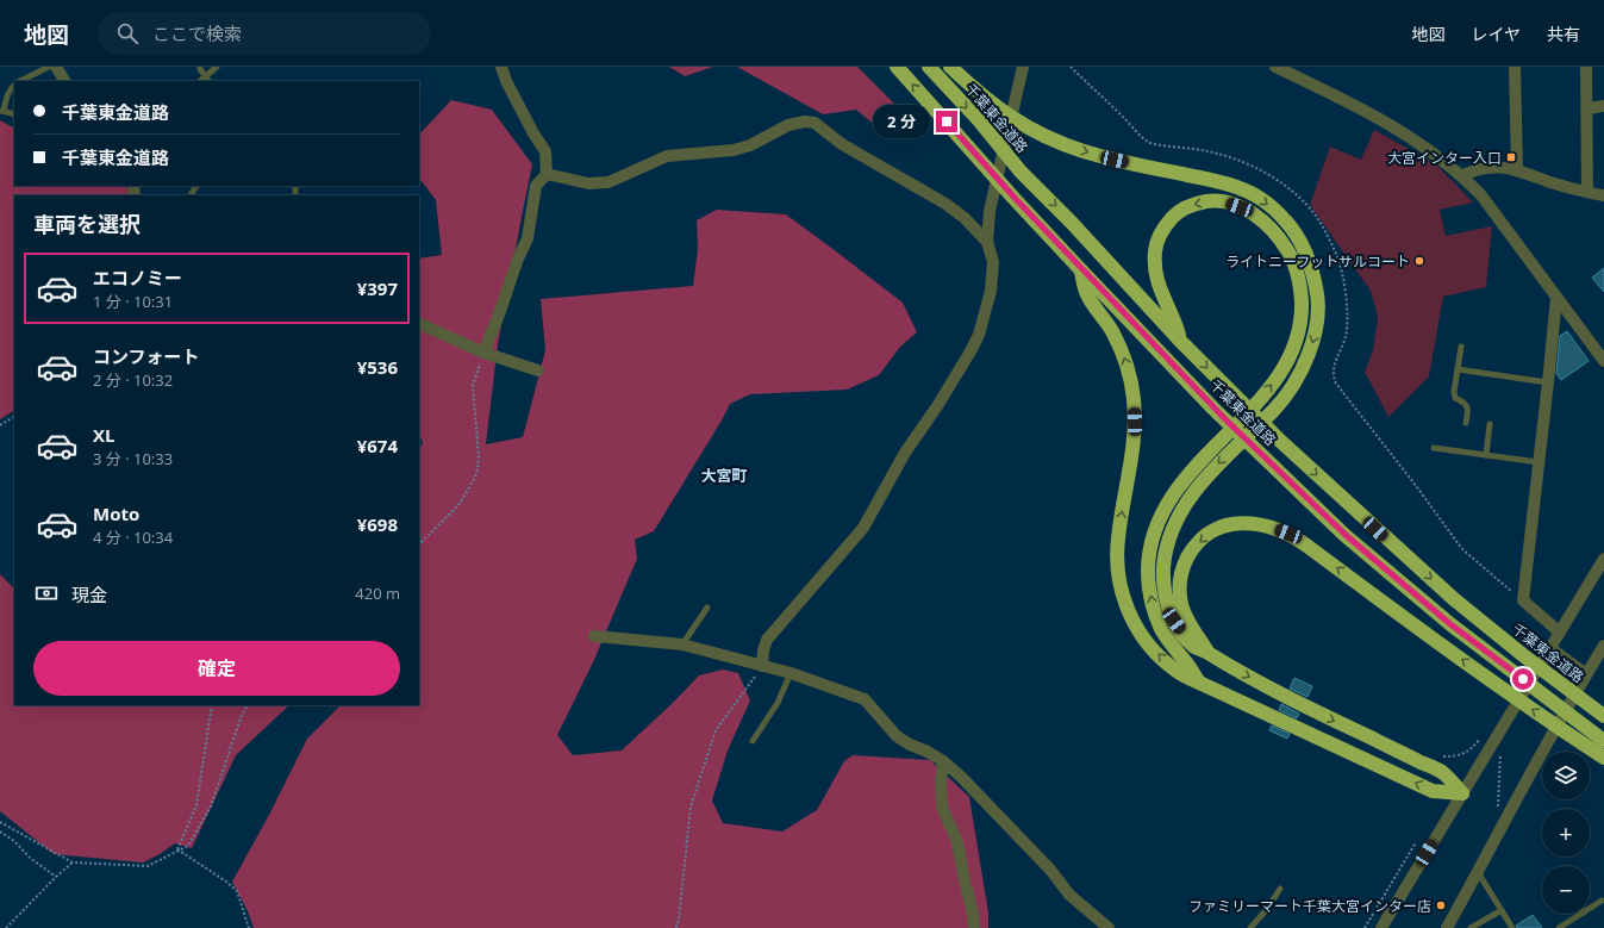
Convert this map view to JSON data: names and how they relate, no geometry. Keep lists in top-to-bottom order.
{
  "streets": {
    "highway": ["千葉東金道路"]
  },
  "districts": ["大宮町"],
  "places": {
    "transit": ["大宮インター入口"],
    "other": ["ライトニーフットサルコート", "ファミリーマート千葉大宮インター店"]
  },
  "page": {
    "header": "地図",
    "search": "ここで検索",
    "nav": ["地図", "レイヤ", "共有"],
    "banner": ["千葉東金道路", "千葉東金道路"],
    "bubble": "2 分",
    "heading": "車両を選択",
    "list": [
      {
        "name": "エコノミー",
        "note": "1 分 · 10:31",
        "value": "¥397"
      },
      {
        "name": "コンフォート",
        "note": "2 分 · 10:32",
        "value": "¥536"
      },
      {
        "name": "XL",
        "note": "3 分 · 10:33",
        "value": "¥674"
      },
      {
        "name": "Moto",
        "note": "4 分 · 10:34",
        "value": "¥698"
      }
    ],
    "pay": ["現金", "420 m"],
    "buttons": "確定",
    "map_buttons": ["+", "−"]
  }
}
